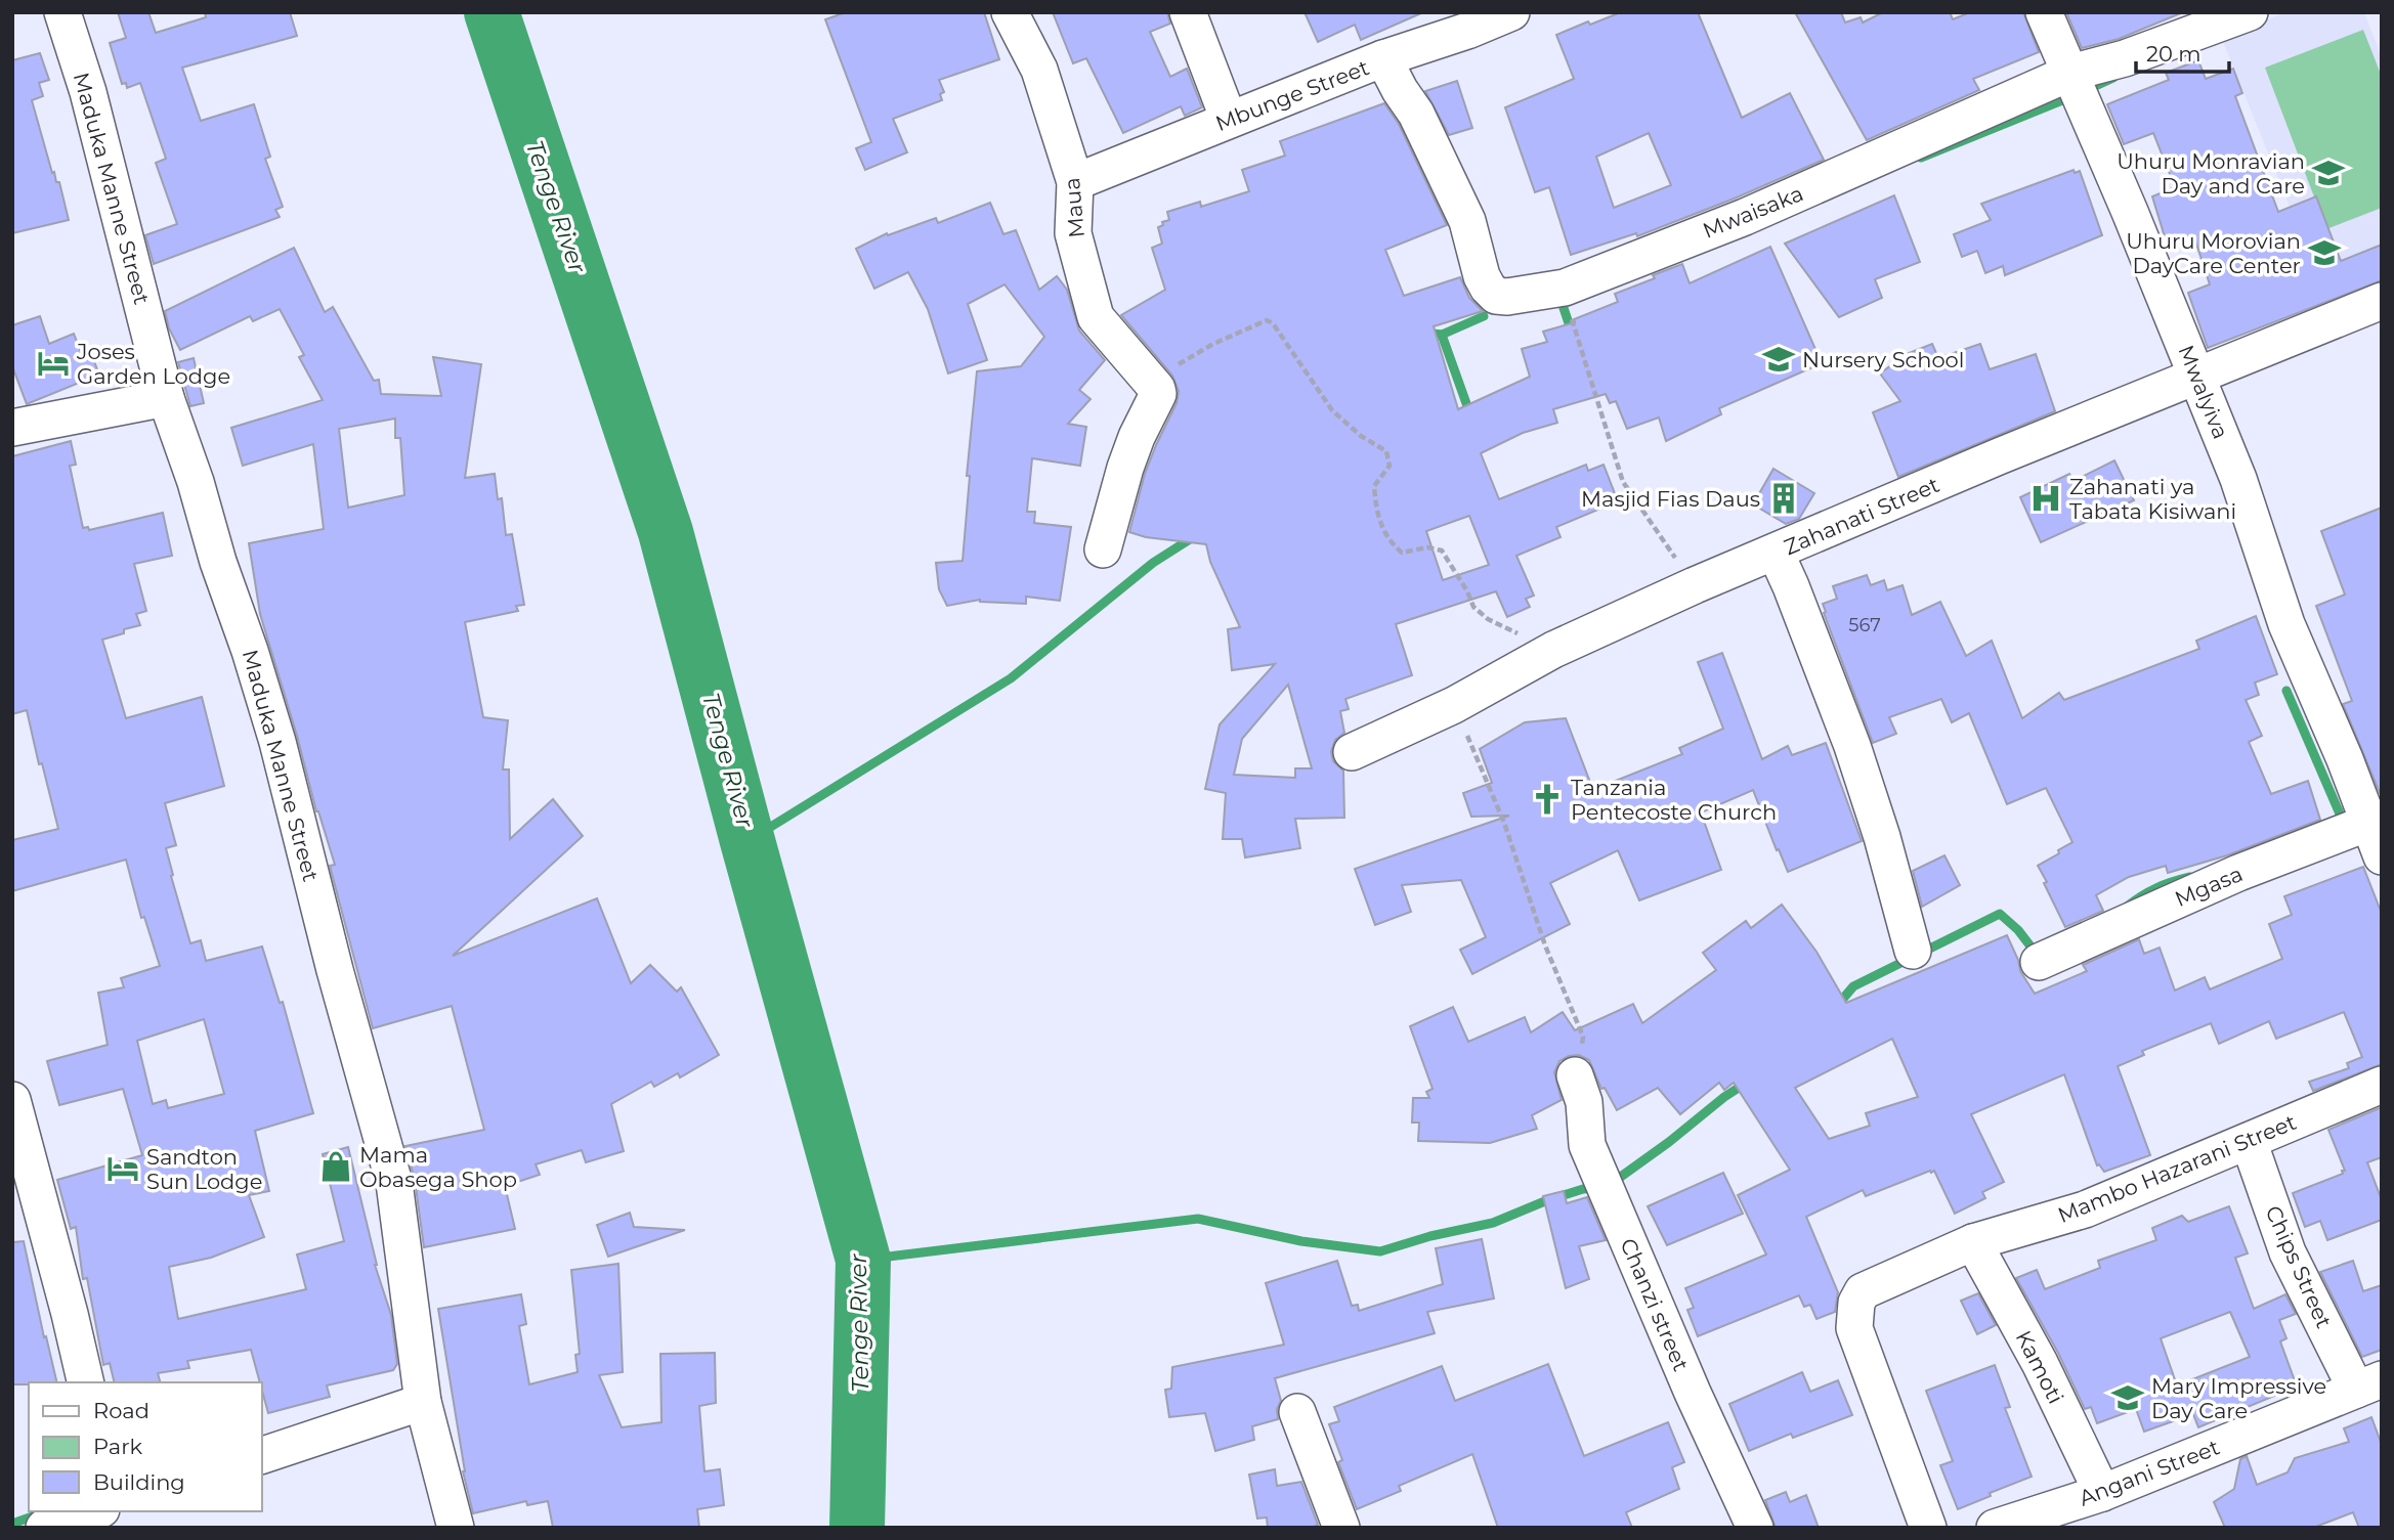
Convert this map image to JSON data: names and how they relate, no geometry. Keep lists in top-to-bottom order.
{
  "streets": {
    "street": [
      "Mbunge Street",
      "Maduka Manne Street",
      "Maua",
      "Mwaisaka",
      "Mwalyiva",
      "Zahanati Street",
      "Mgasa",
      "Mambo Hazarani Street",
      "Chips Street",
      "Chanzi street",
      "Kamoti",
      "Angani Street"
    ]
  },
  "crossings": [
    ["Mbunge Street", "Maua"],
    ["Mbunge Street", "Mwaisaka"],
    ["Mwaisaka", "Mwalyiva"],
    ["Mwalyiva", "Zahanati Street"],
    ["Mwalyiva", "Mgasa"],
    ["Mambo Hazarani Street", "Chips Street"],
    ["Mambo Hazarani Street", "Kamoti"],
    ["Chips Street", "Angani Street"],
    ["Kamoti", "Angani Street"]
  ],
  "water": ["Tenge River"],
  "places": {
    "school or university": [
      "Uhuru Monravian Day and Care",
      "Uhuru Morovian DayCare Center",
      "Nursery School",
      "Mary Impressive Day Care"
    ],
    "hotel": ["Joses Garden Lodge", "Sandton Sun Lodge"],
    "building": ["Masjid Fias Daus"],
    "hospital": ["Zahanati ya Tabata Kisiwani"],
    "church": ["Tanzania Pentecoste Church"],
    "shop": ["Mama Obasega Shop"]
  },
  "house_numbers": ["567"],
  "legend": ["Road", "Park", "Building"],
  "scale_bar": "20 m"
}
